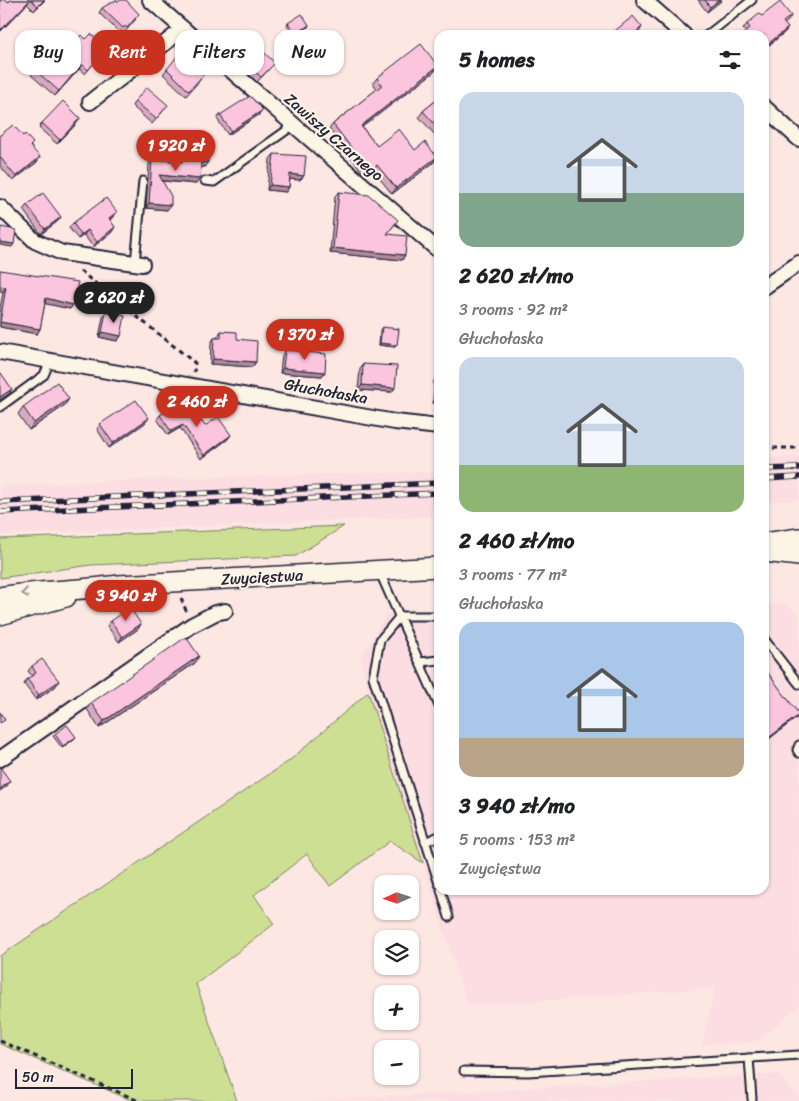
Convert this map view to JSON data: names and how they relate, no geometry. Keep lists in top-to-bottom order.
{
  "streets": {
    "main road": ["Zwycięstwa"],
    "street": ["Zawiszy Czarnego", "Głuchołaska"]
  },
  "scale_bar": "50 m",
  "north": "left",
  "page": {
    "chip": [
      "Buy",
      "Rent",
      "Filters",
      "New"
    ],
    "heading": "5 homes",
    "list": [
      {
        "name": "2 620 zł/mo",
        "note": "3 rooms · 92 m² · Głuchołaska"
      },
      {
        "name": "2 460 zł/mo",
        "note": "3 rooms · 77 m² · Głuchołaska"
      },
      {
        "name": "3 940 zł/mo",
        "note": "5 rooms · 153 m² · Zwycięstwa"
      }
    ],
    "price": [
      "1 920 zł",
      "2 620 zł",
      "1 370 zł",
      "2 460 zł",
      "3 940 zł"
    ],
    "map_buttons": ["+", "−"],
    "scale": "50 m"
  }
}
